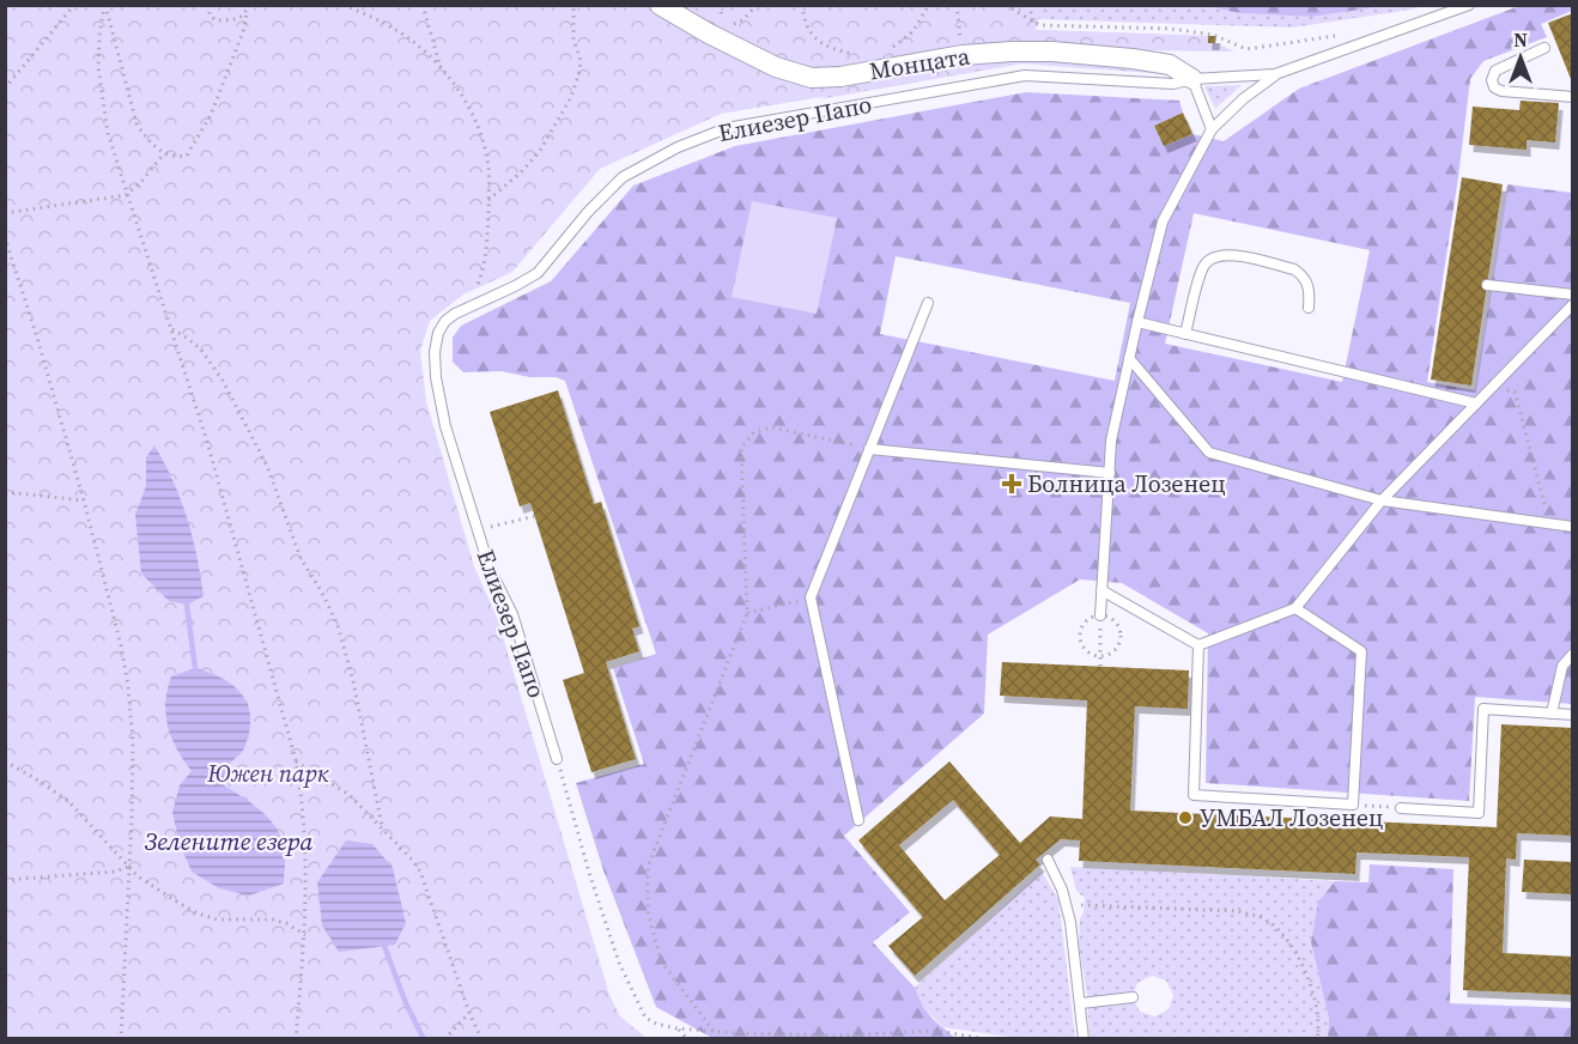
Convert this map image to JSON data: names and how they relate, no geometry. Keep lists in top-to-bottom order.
{
  "streets": {
    "street": ["Монцата"],
    "lane": ["Елиезер Папо"]
  },
  "crossings": [
    ["Монцата", "Елиезер Папо"]
  ],
  "water": ["Зелените езера"],
  "parks": ["Южен парк"],
  "places": {
    "health": ["Болница Лозенец"],
    "other": ["УМБАЛ Лозенец"]
  },
  "north": "top"
}
